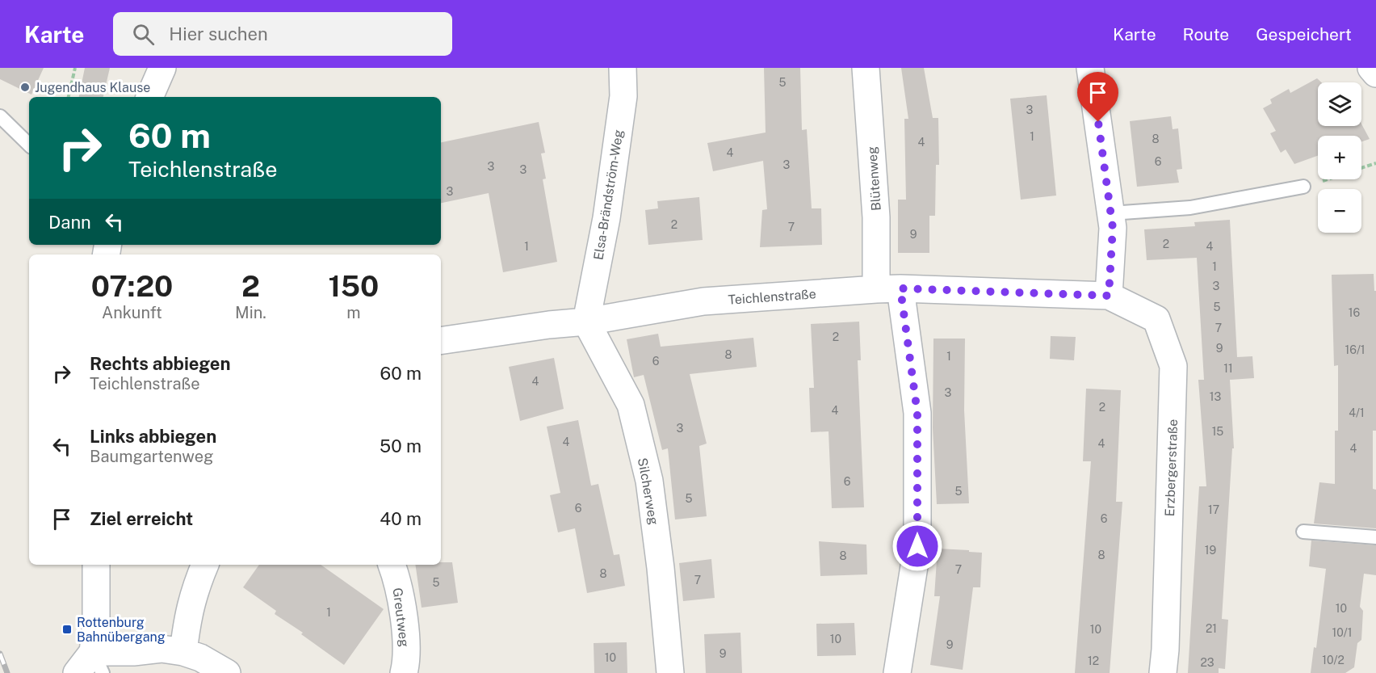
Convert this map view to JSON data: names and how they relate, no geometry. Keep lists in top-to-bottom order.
{
  "streets": {
    "street": [
      "Blütenweg",
      "Elsa-Brändström-Weg",
      "Teichlenstraße",
      "Erzbergerstraße",
      "Silcherweg",
      "Greutweg"
    ]
  },
  "crossings": [
    ["Blütenweg", "Teichlenstraße"],
    ["Elsa-Brändström-Weg", "Teichlenstraße"],
    ["Elsa-Brändström-Weg", "Silcherweg"],
    ["Teichlenstraße", "Erzbergerstraße"],
    ["Teichlenstraße", "Silcherweg"]
  ],
  "places": {
    "other": ["Jugendhaus Klause"],
    "transit": ["Rottenburg Bahnübergang"]
  },
  "house_numbers": [
    "5",
    "3",
    "1",
    "8",
    "4",
    "4",
    "6",
    "3",
    "3",
    "3",
    "3",
    "2",
    "7",
    "9",
    "2",
    "1",
    "4",
    "1",
    "3",
    "5",
    "16",
    "7",
    "2",
    "9",
    "16/1",
    "8",
    "1",
    "6",
    "11",
    "4",
    "3",
    "13",
    "2",
    "4",
    "4/1",
    "3",
    "15",
    "4",
    "4",
    "4",
    "6",
    "5",
    "5",
    "6",
    "17",
    "6",
    "19",
    "8",
    "8",
    "7",
    "8",
    "7",
    "5",
    "10",
    "1",
    "21",
    "10",
    "10/1",
    "10",
    "9",
    "9",
    "10",
    "10/2",
    "12",
    "23"
  ],
  "page": {
    "header": "Karte",
    "search": "Hier suchen",
    "nav": ["Karte", "Route", "Gespeichert"],
    "map_buttons": ["+", "−"],
    "turn": ["60 m", "Teichlenstraße"],
    "then": "Dann",
    "eta": [
      "07:20",
      "Ankunft",
      "2",
      "Min.",
      "150",
      "m"
    ],
    "list": [
      {
        "name": "Rechts abbiegen",
        "note": "Teichlenstraße",
        "value": "60 m"
      },
      {
        "name": "Links abbiegen",
        "note": "Baumgartenweg",
        "value": "50 m"
      },
      {
        "name": "Ziel erreicht",
        "value": "40 m"
      }
    ]
  }
}
